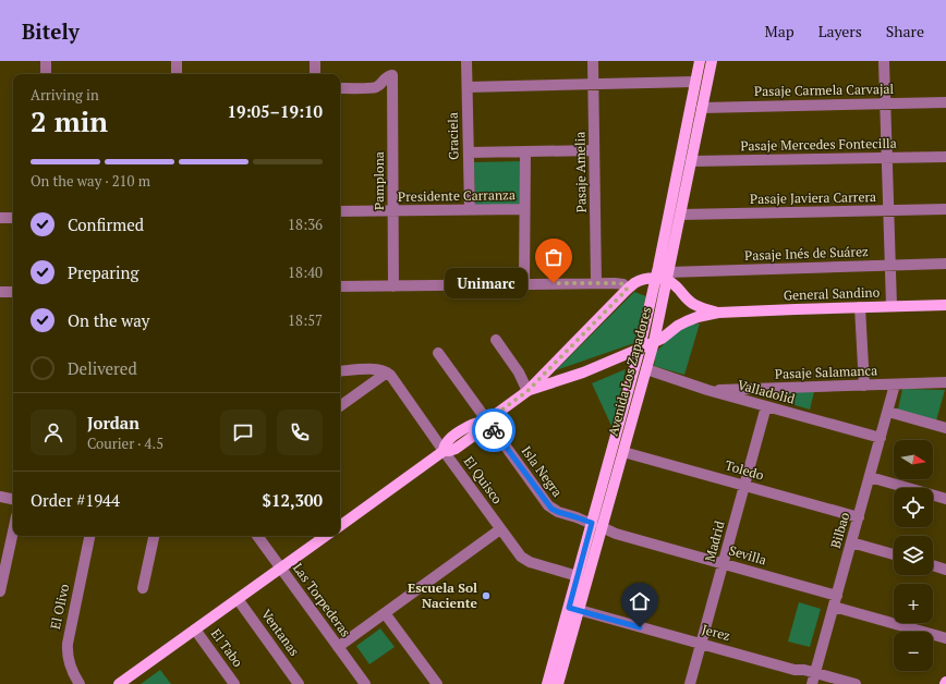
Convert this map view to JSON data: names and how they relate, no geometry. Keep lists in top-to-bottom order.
{
  "streets": {
    "main road": ["General Sandino", "Avenida Los Zapadores"],
    "street": [
      "Pasaje Carmela Carvajal",
      "Graciela",
      "Pasaje Mercedes Fontecilla",
      "Pasaje Amelia",
      "Pamplona",
      "Presidente Carranza",
      "Pasaje Javiera Carrera",
      "Pasaje Inés de Suárez",
      "Pasaje Salamanca",
      "Valladolid",
      "Toledo",
      "Isla Negra",
      "El Quisco",
      "Bilbao",
      "Madrid",
      "Sevilla",
      "Las Torpederas",
      "El Olivo",
      "Ventanas",
      "Jerez",
      "El Tabo"
    ]
  },
  "crossings": [
    ["Pasaje Carmela Carvajal", "Avenida Los Zapadores"],
    ["Graciela", "Presidente Carranza"],
    ["Pasaje Mercedes Fontecilla", "Avenida Los Zapadores"],
    ["Pamplona", "Presidente Carranza"],
    ["Pasaje Javiera Carrera", "Avenida Los Zapadores"],
    ["Pasaje Inés de Suárez", "General Sandino"],
    ["Pasaje Inés de Suárez", "Avenida Los Zapadores"],
    ["General Sandino", "Avenida Los Zapadores"],
    ["Avenida Los Zapadores", "Valladolid"],
    ["Avenida Los Zapadores", "Toledo"],
    ["Avenida Los Zapadores", "Isla Negra"],
    ["Avenida Los Zapadores", "El Quisco"],
    ["Avenida Los Zapadores", "Sevilla"],
    ["Avenida Los Zapadores", "Jerez"],
    ["Pasaje Salamanca", "Valladolid"],
    ["Pasaje Salamanca", "Bilbao"],
    ["Valladolid", "Bilbao"],
    ["Valladolid", "Madrid"],
    ["Toledo", "Bilbao"],
    ["Toledo", "Madrid"],
    ["Isla Negra", "Sevilla"],
    ["Bilbao", "Sevilla"],
    ["Bilbao", "Jerez"],
    ["Madrid", "Sevilla"],
    ["Madrid", "Jerez"]
  ],
  "places": ["Unimarc", "Escuela Sol Naciente"],
  "north": "right",
  "page": {
    "header": "Bitely",
    "nav": ["Map", "Layers", "Share"],
    "heading": ["2 min", "Arriving in", "19:05–19:10"],
    "panel": [
      "Jordan",
      "Courier · 4.5",
      "Order #1944",
      "$12,300"
    ],
    "bar": "On the way · 210 m",
    "list": [
      ["Confirmed", "18:36"],
      ["Preparing", "18:40"],
      ["On the way", "18:57"],
      "Delivered"
    ],
    "bubble": "Unimarc",
    "map_buttons": ["+", "−"]
  }
}
